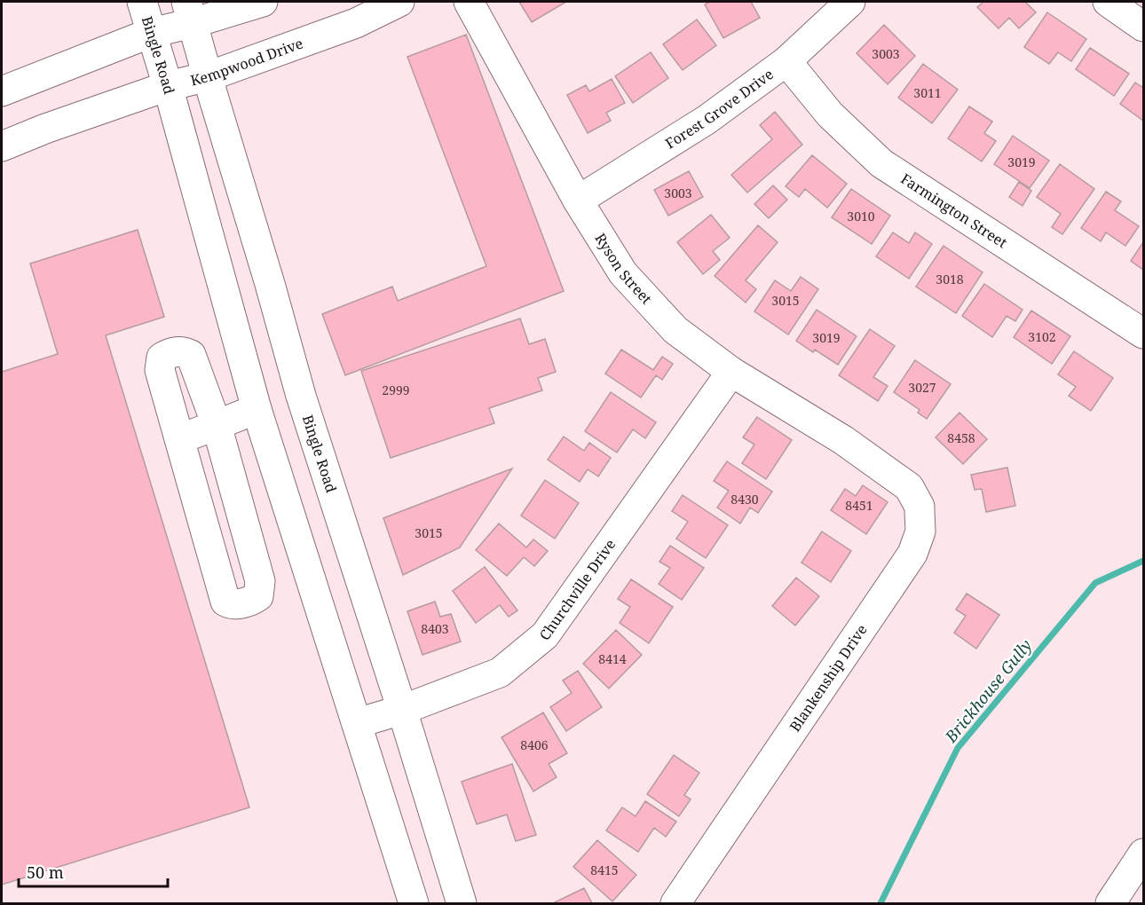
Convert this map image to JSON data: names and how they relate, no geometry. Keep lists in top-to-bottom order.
{
  "streets": {
    "main road": [
      "Bingle Road",
      "Kempwood Drive",
      "Forest Grove Drive",
      "Farmington Street",
      "Ryson Street",
      "Churchville Drive",
      "Blankenship Drive"
    ]
  },
  "crossings": [
    ["Bingle Road", "Kempwood Drive"],
    ["Bingle Road", "Churchville Drive"],
    ["Forest Grove Drive", "Farmington Street"],
    ["Forest Grove Drive", "Ryson Street"],
    ["Ryson Street", "Churchville Drive"],
    ["Ryson Street", "Blankenship Drive"]
  ],
  "water": ["Brickhouse Gully"],
  "house_numbers": [
    "3003",
    "3011",
    "3019",
    "3003",
    "3010",
    "3018",
    "3015",
    "3102",
    "3019",
    "3027",
    "2999",
    "8458",
    "8430",
    "8451",
    "3015",
    "8403",
    "8414",
    "8406",
    "8415"
  ],
  "scale_bar": "50 m"
}
